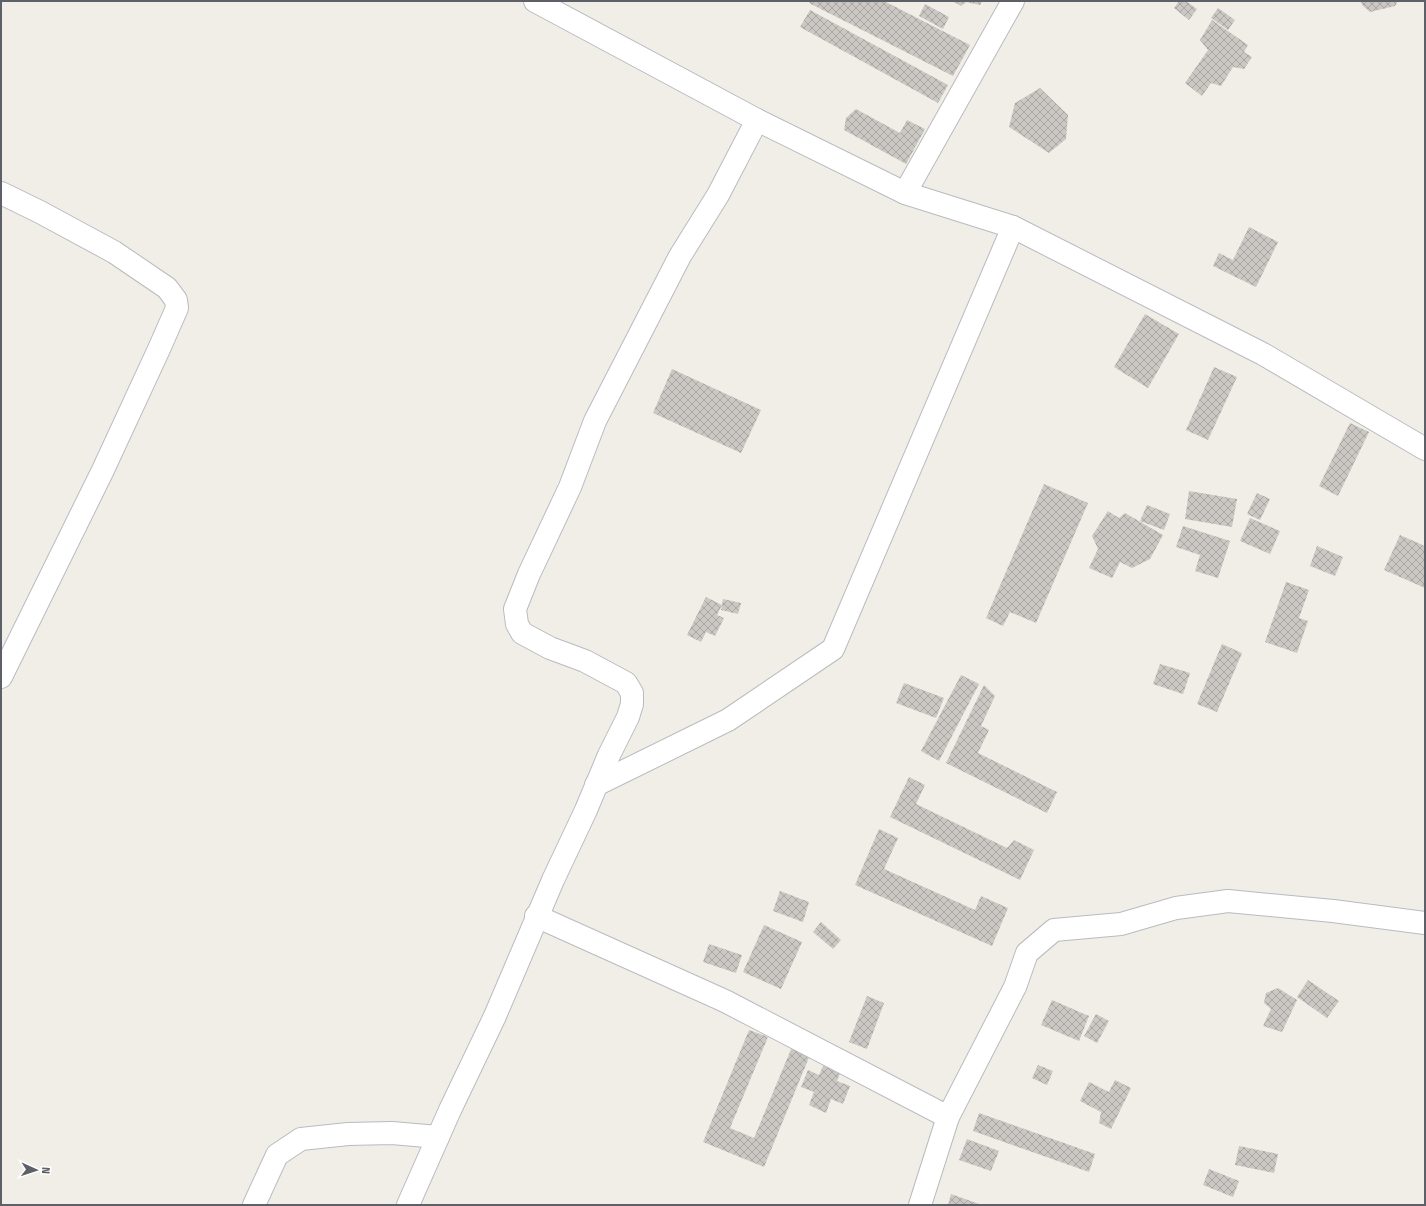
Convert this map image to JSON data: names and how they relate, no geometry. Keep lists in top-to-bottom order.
{
  "north": "right"
}
